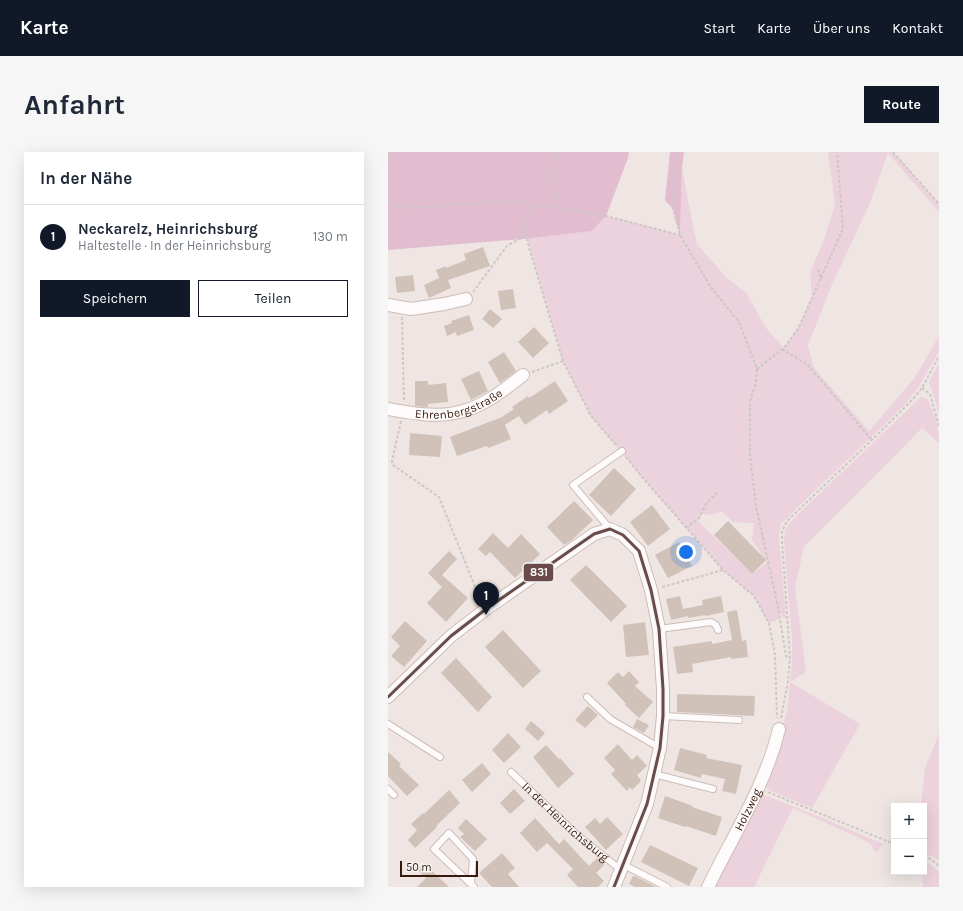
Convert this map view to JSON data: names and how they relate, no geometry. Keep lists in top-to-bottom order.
{
  "streets": {
    "street": ["Ehrenbergstraße", "Holzweg", "In der Heinrichsburg"]
  },
  "lines": ["transit line 831"],
  "scale_bar": "50 m",
  "page": {
    "header": "Karte",
    "nav": [
      "Start",
      "Karte",
      "Über uns",
      "Kontakt"
    ],
    "buttons": [
      "Route",
      ["Speichern", "Teilen"]
    ],
    "title": "Anfahrt",
    "heading": "In der Nähe",
    "list": [
      {
        "mark": "1",
        "name": "Neckarelz, Heinrichsburg",
        "note": "Haltestelle · In der Heinrichsburg",
        "value": "130 m"
      }
    ],
    "pins": "1",
    "map_buttons": ["+", "−"],
    "scale": "50 m"
  }
}
